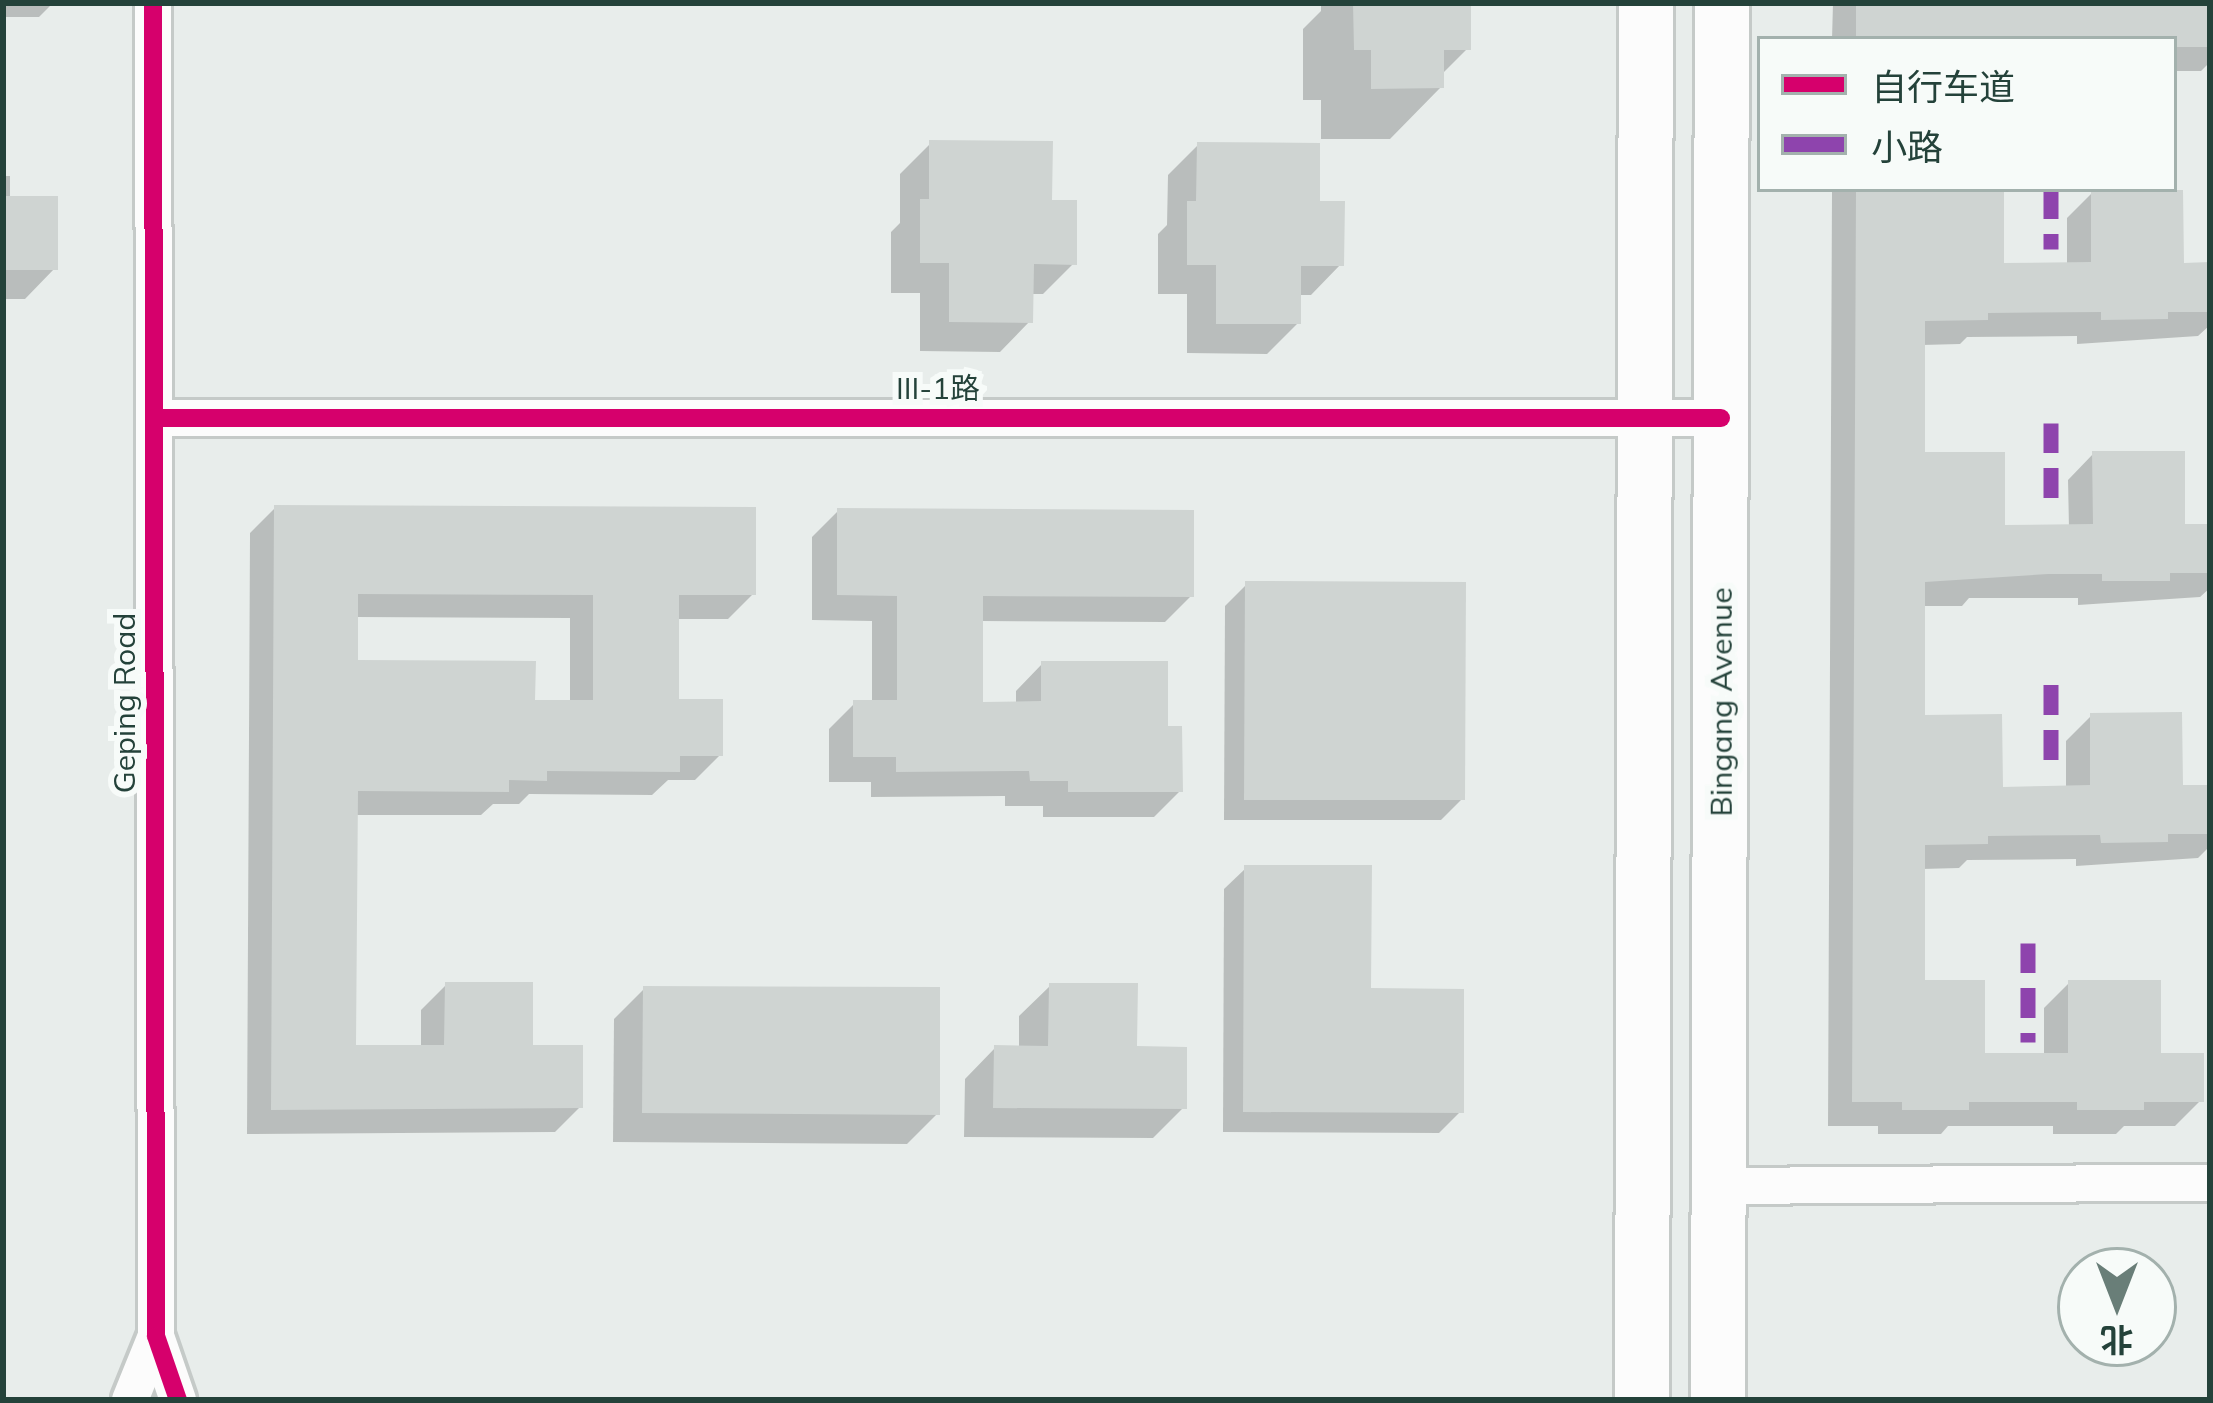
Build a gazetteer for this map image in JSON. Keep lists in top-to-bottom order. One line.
{"streets":{"main road":["Bingang Avenue"],"street":["III-1路","Geping Road"]},"crossings":[["III-1路","Bingang Avenue"],["III-1路","Geping Road"]],"legend":["自行车道","小路"],"north":"bottom"}
